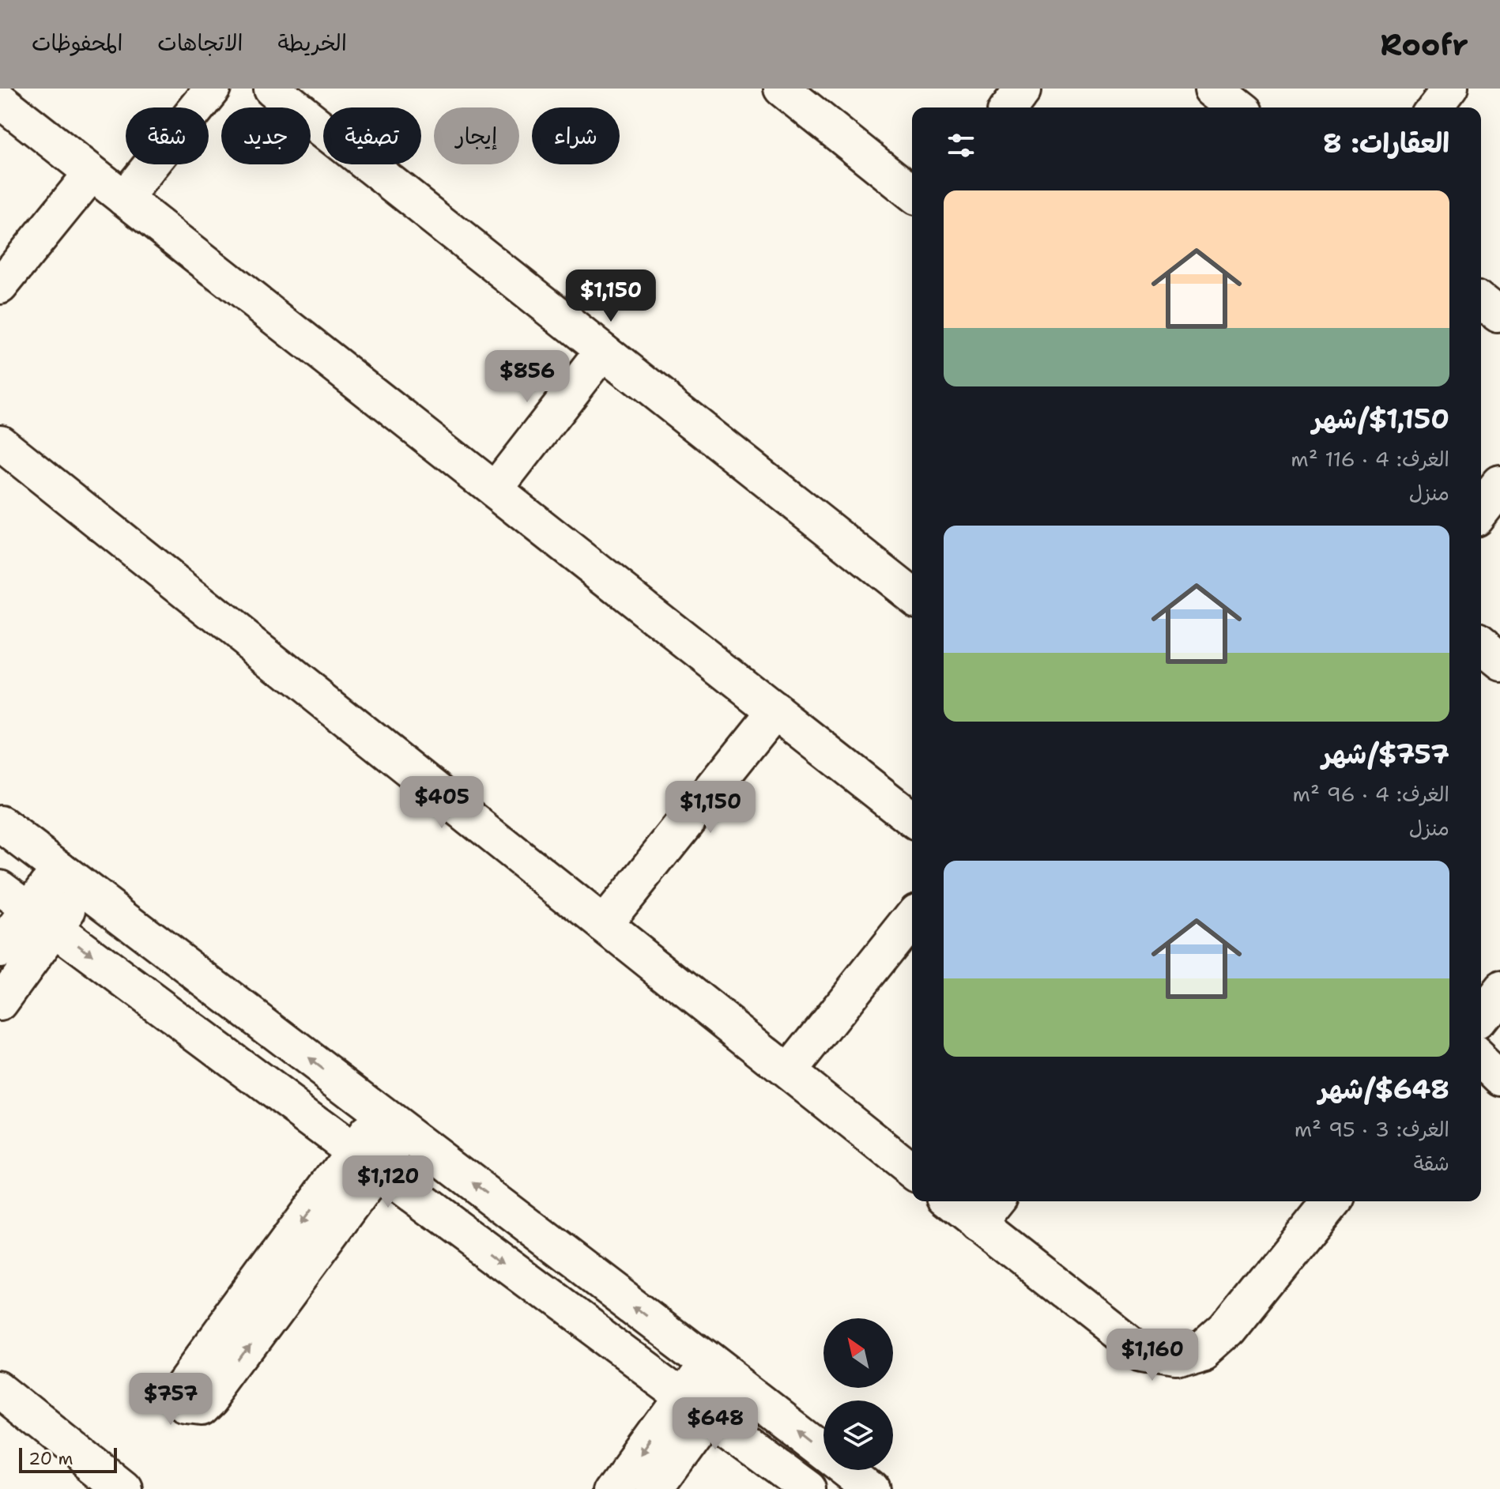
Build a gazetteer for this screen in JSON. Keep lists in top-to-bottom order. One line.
{"scale_bar":"20 m","north":"top left","page":{"header":"Roofr","nav":["الخريطة","الاتجاهات","المحفوظات"],"chip":["شراء","إيجار","تصفية","جديد","شقة"],"heading":"العقارات: 8","list":[{"name":"$1,150/شهر","note":"الغرف: 4 · 116 m² · منزل"},{"name":"$757/شهر","note":"الغرف: 4 · 96 m² · منزل"},{"name":"$648/شهر","note":"الغرف: 3 · 95 m² · شقة"}],"price":["$1,150","$856","$405","$1,150","$1,120","$1,160","$757","$648"],"scale":"20 m"}}
